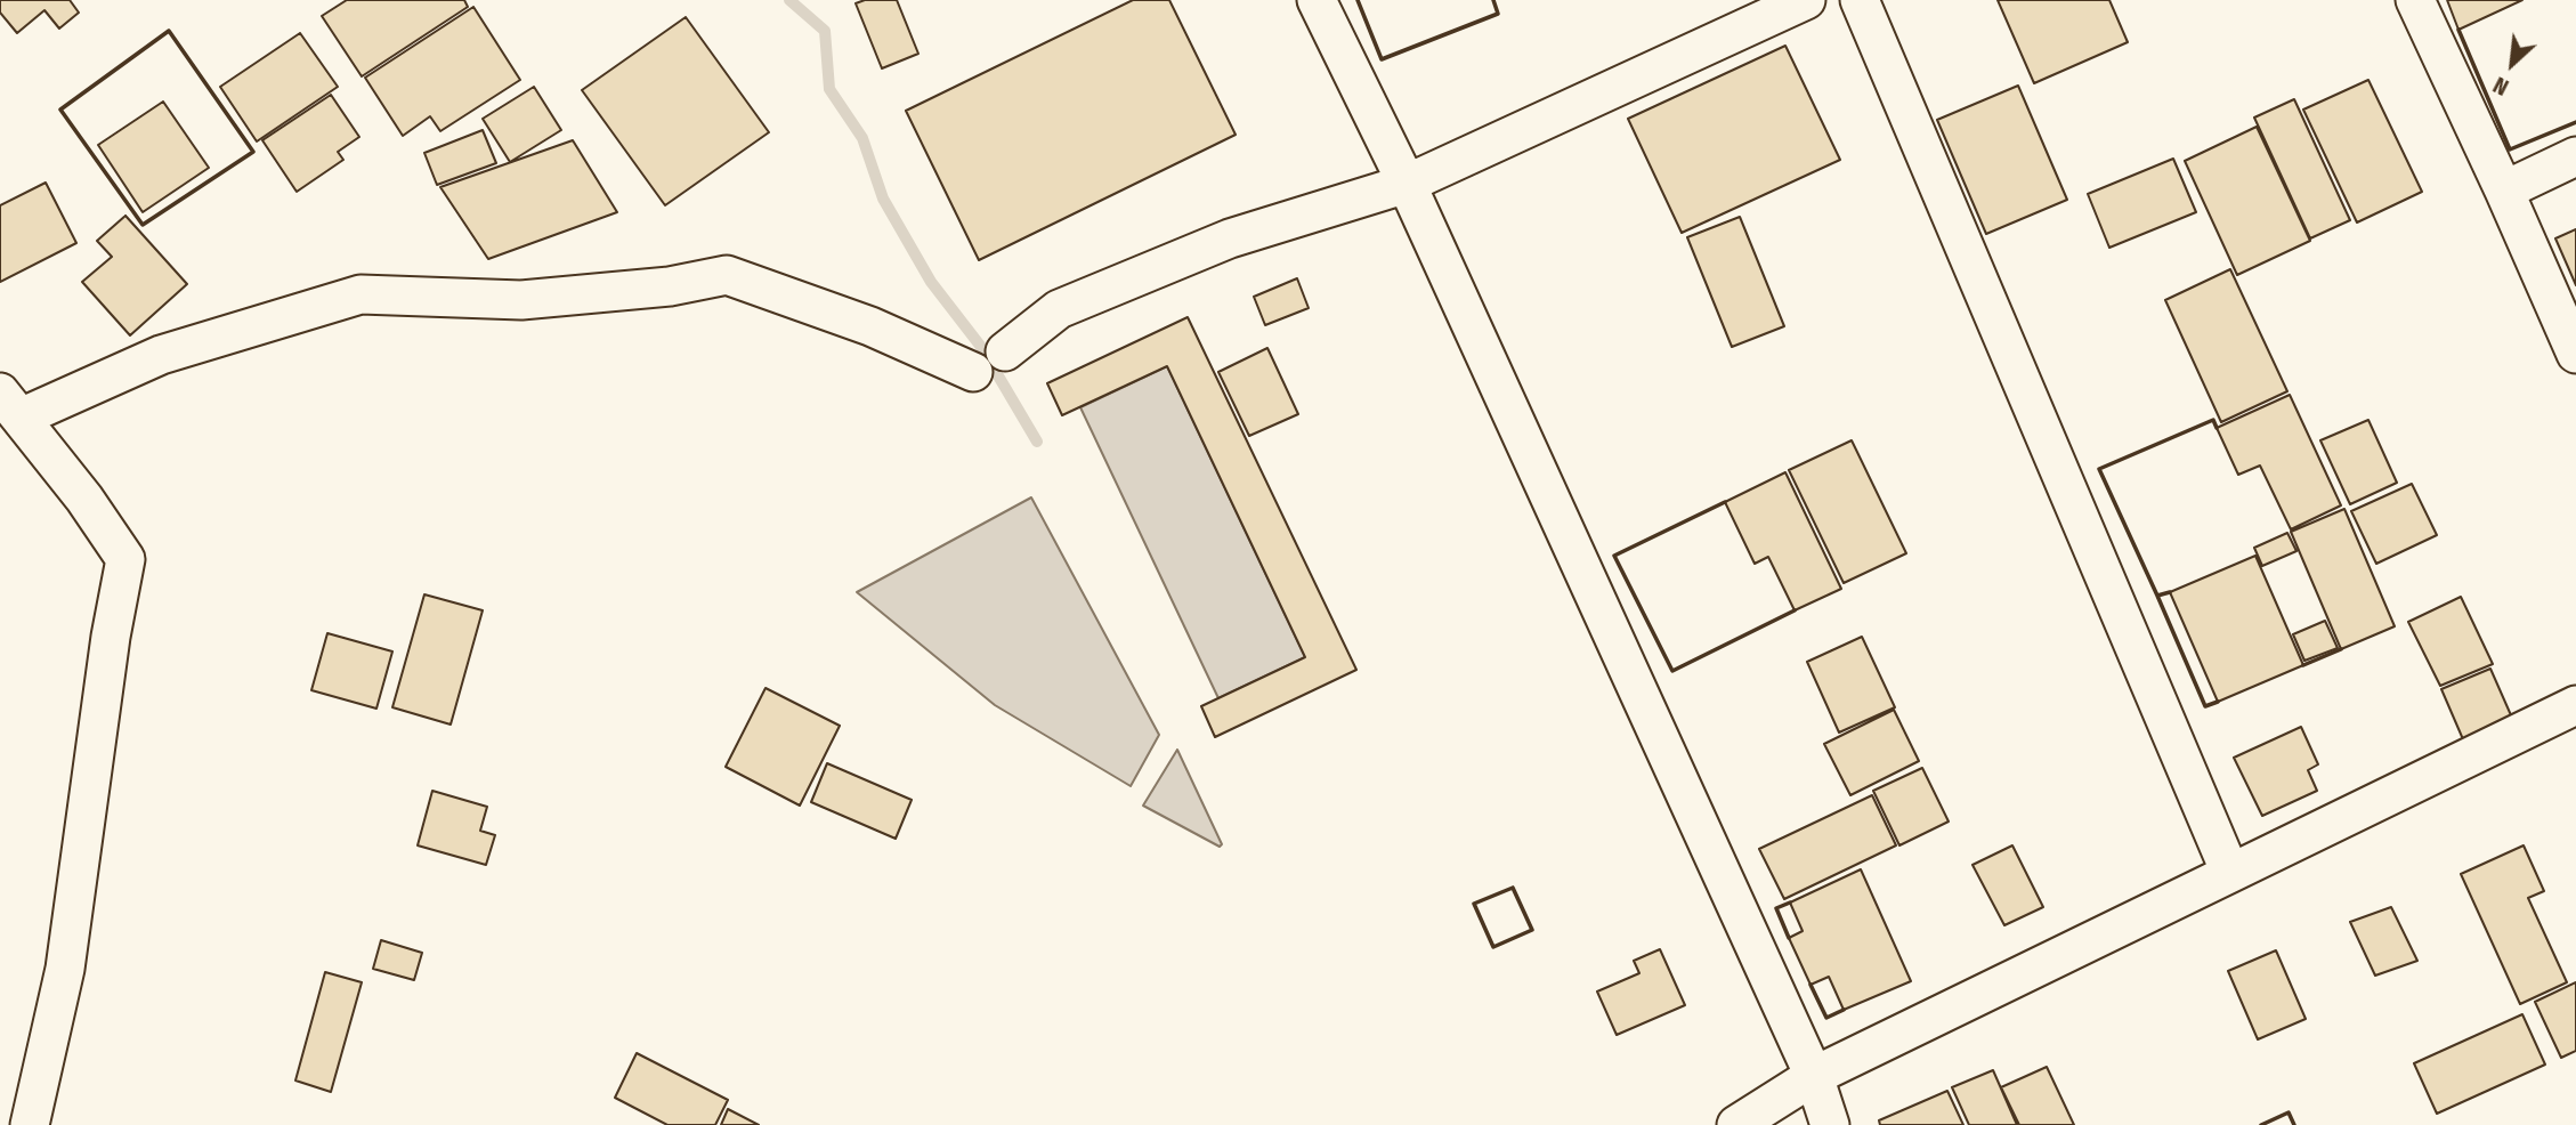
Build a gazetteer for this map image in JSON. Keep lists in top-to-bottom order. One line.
{"north":"bottom left"}
